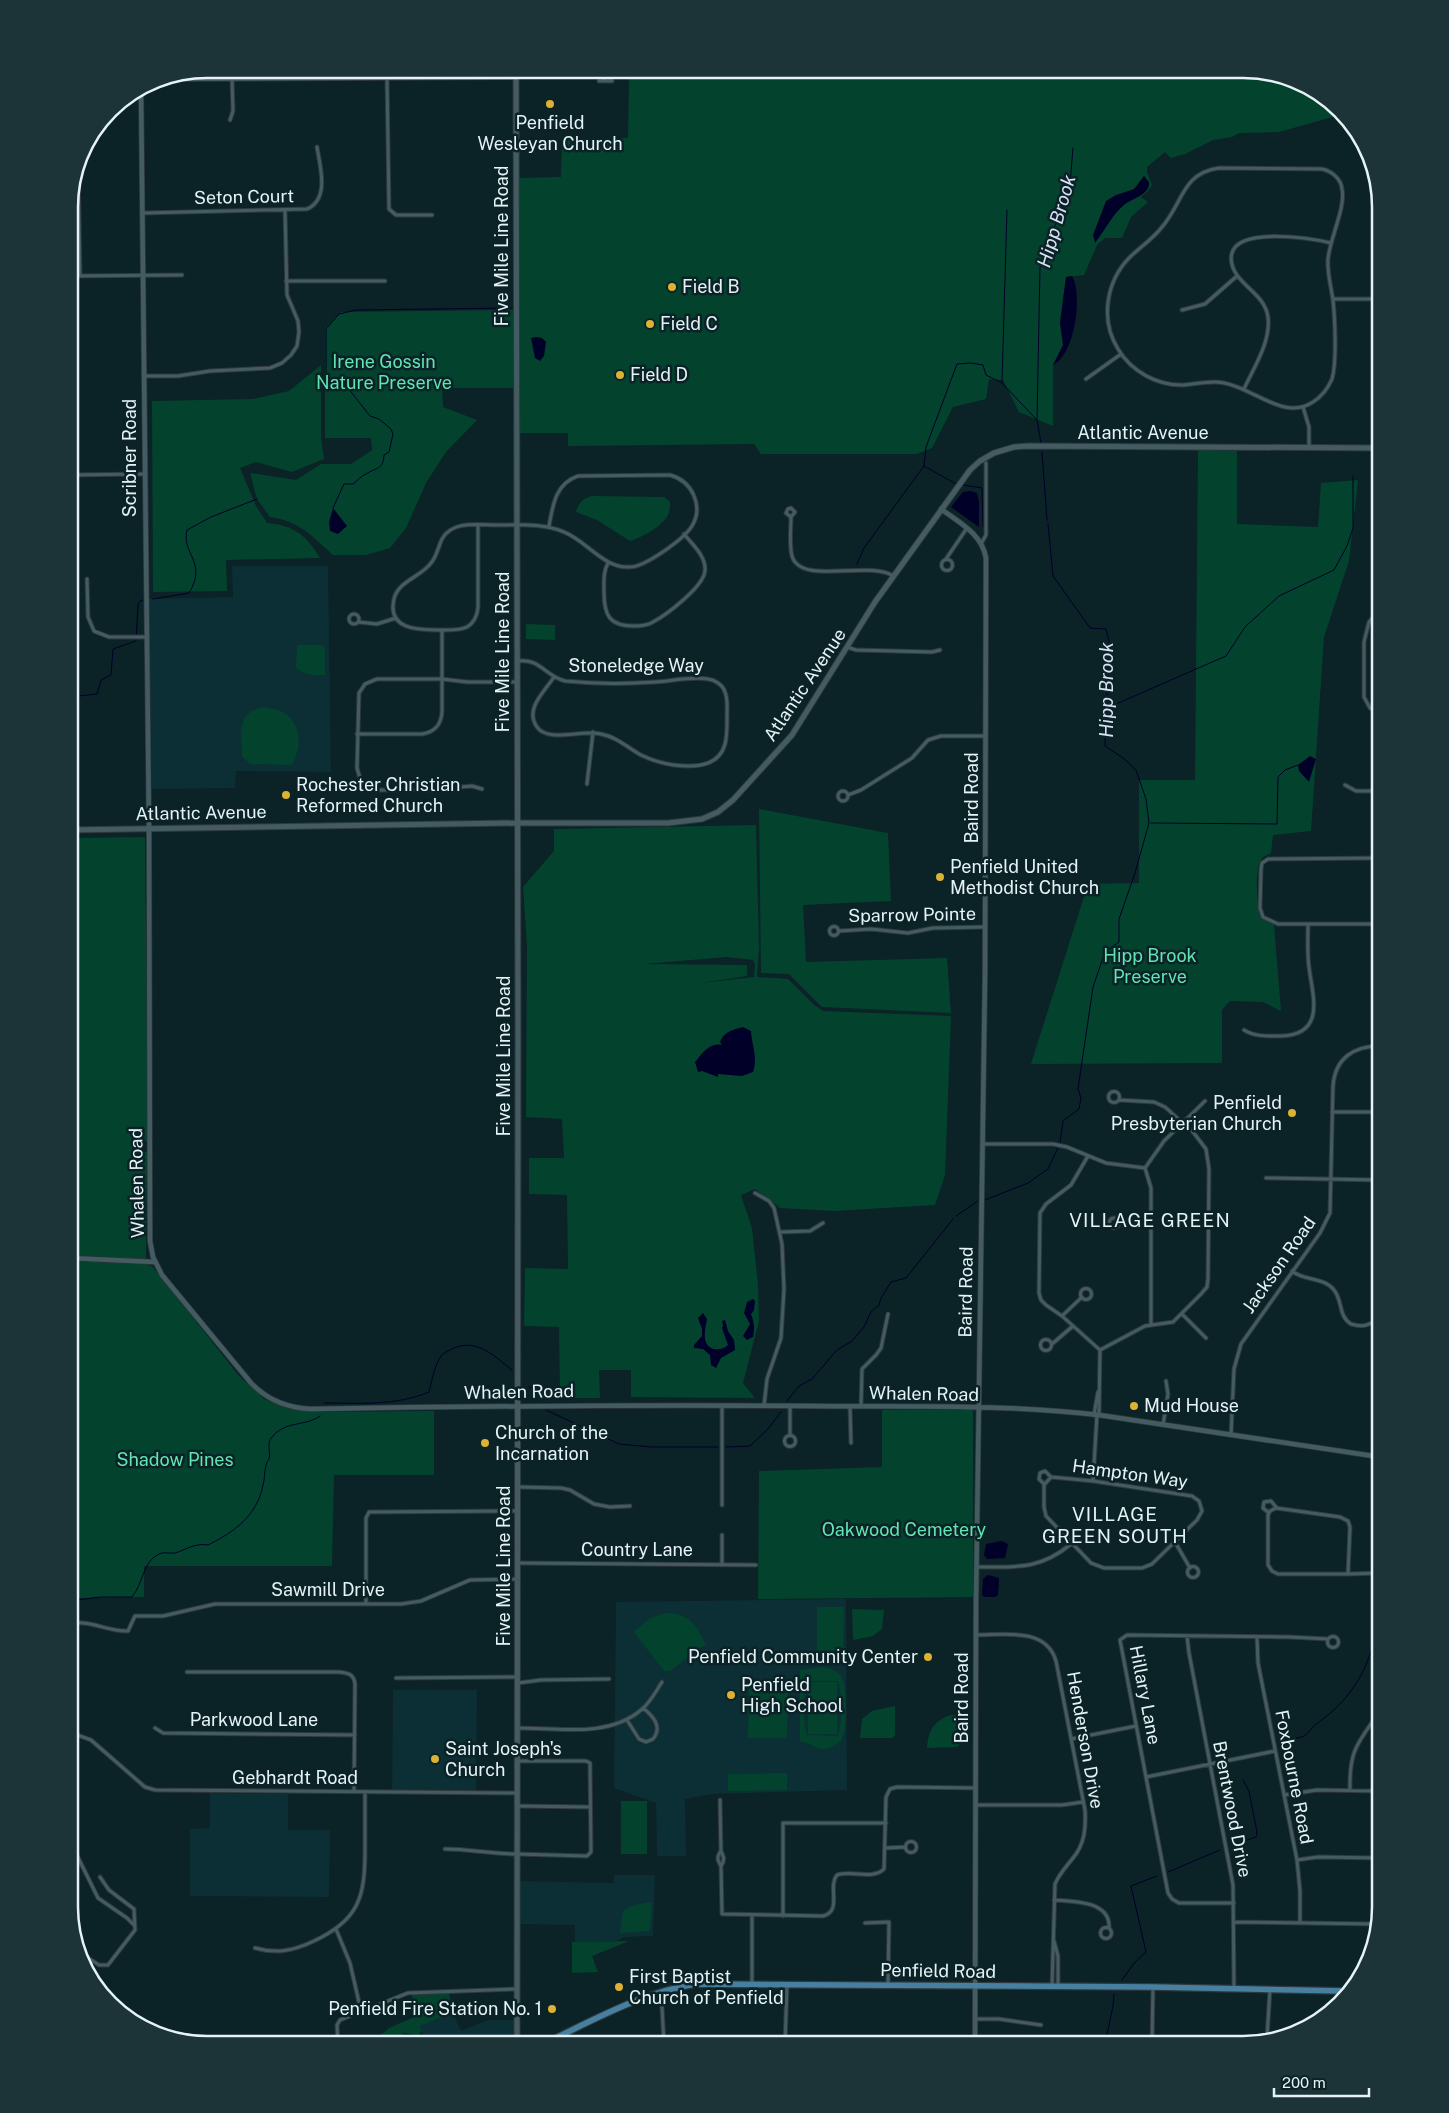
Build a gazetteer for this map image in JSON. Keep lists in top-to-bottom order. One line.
{"streets":{"main road":["Five Mile Line Road","Atlantic Avenue","Penfield Road"],"street":["Seton Court","Scribner Road","Stoneledge Way","Baird Road","Sparrow Pointe","Whalen Road","Jackson Road","Hampton Way","Country Lane","Sawmill Drive","Hillary Lane","Parkwood Lane","Henderson Drive","Foxbourne Road","Gebhardt Road","Brentwood Drive"]},"crossings":[["Seton Court","Scribner Road"],["Five Mile Line Road","Atlantic Avenue"],["Five Mile Line Road","Stoneledge Way"],["Five Mile Line Road","Whalen Road"],["Five Mile Line Road","Country Lane"],["Five Mile Line Road","Sawmill Drive"],["Five Mile Line Road","Gebhardt Road"],["Atlantic Avenue","Scribner Road"],["Atlantic Avenue","Whalen Road"],["Scribner Road","Whalen Road"],["Baird Road","Sparrow Pointe"],["Baird Road","Whalen Road"],["Baird Road","Henderson Drive"],["Baird Road","Penfield Road"],["Whalen Road","Jackson Road"],["Hillary Lane","Foxbourne Road"],["Hillary Lane","Brentwood Drive"],["Henderson Drive","Penfield Road"],["Brentwood Drive","Penfield Road"]],"districts":["VILLAGE GREEN","VILLAGE GREEN SOUTH"],"water":["Hipp Brook"],"parks":["Irene Gossin Nature Preserve","Hipp Brook Preserve","Shadow Pines","Oakwood Cemetery"],"places":["Penfield Wesleyan Church","Field B","Field C","Field D","Rochester Christian Reformed Church","Penfield United Methodist Church","Penfield Presbyterian Church","Mud House","Church of the Incarnation","Penfield Community Center","Penfield High School","Saint Joseph's Church","First Baptist Church of Penfield","Penfield Fire Station No. 1"],"scale_bar":"200 m"}
